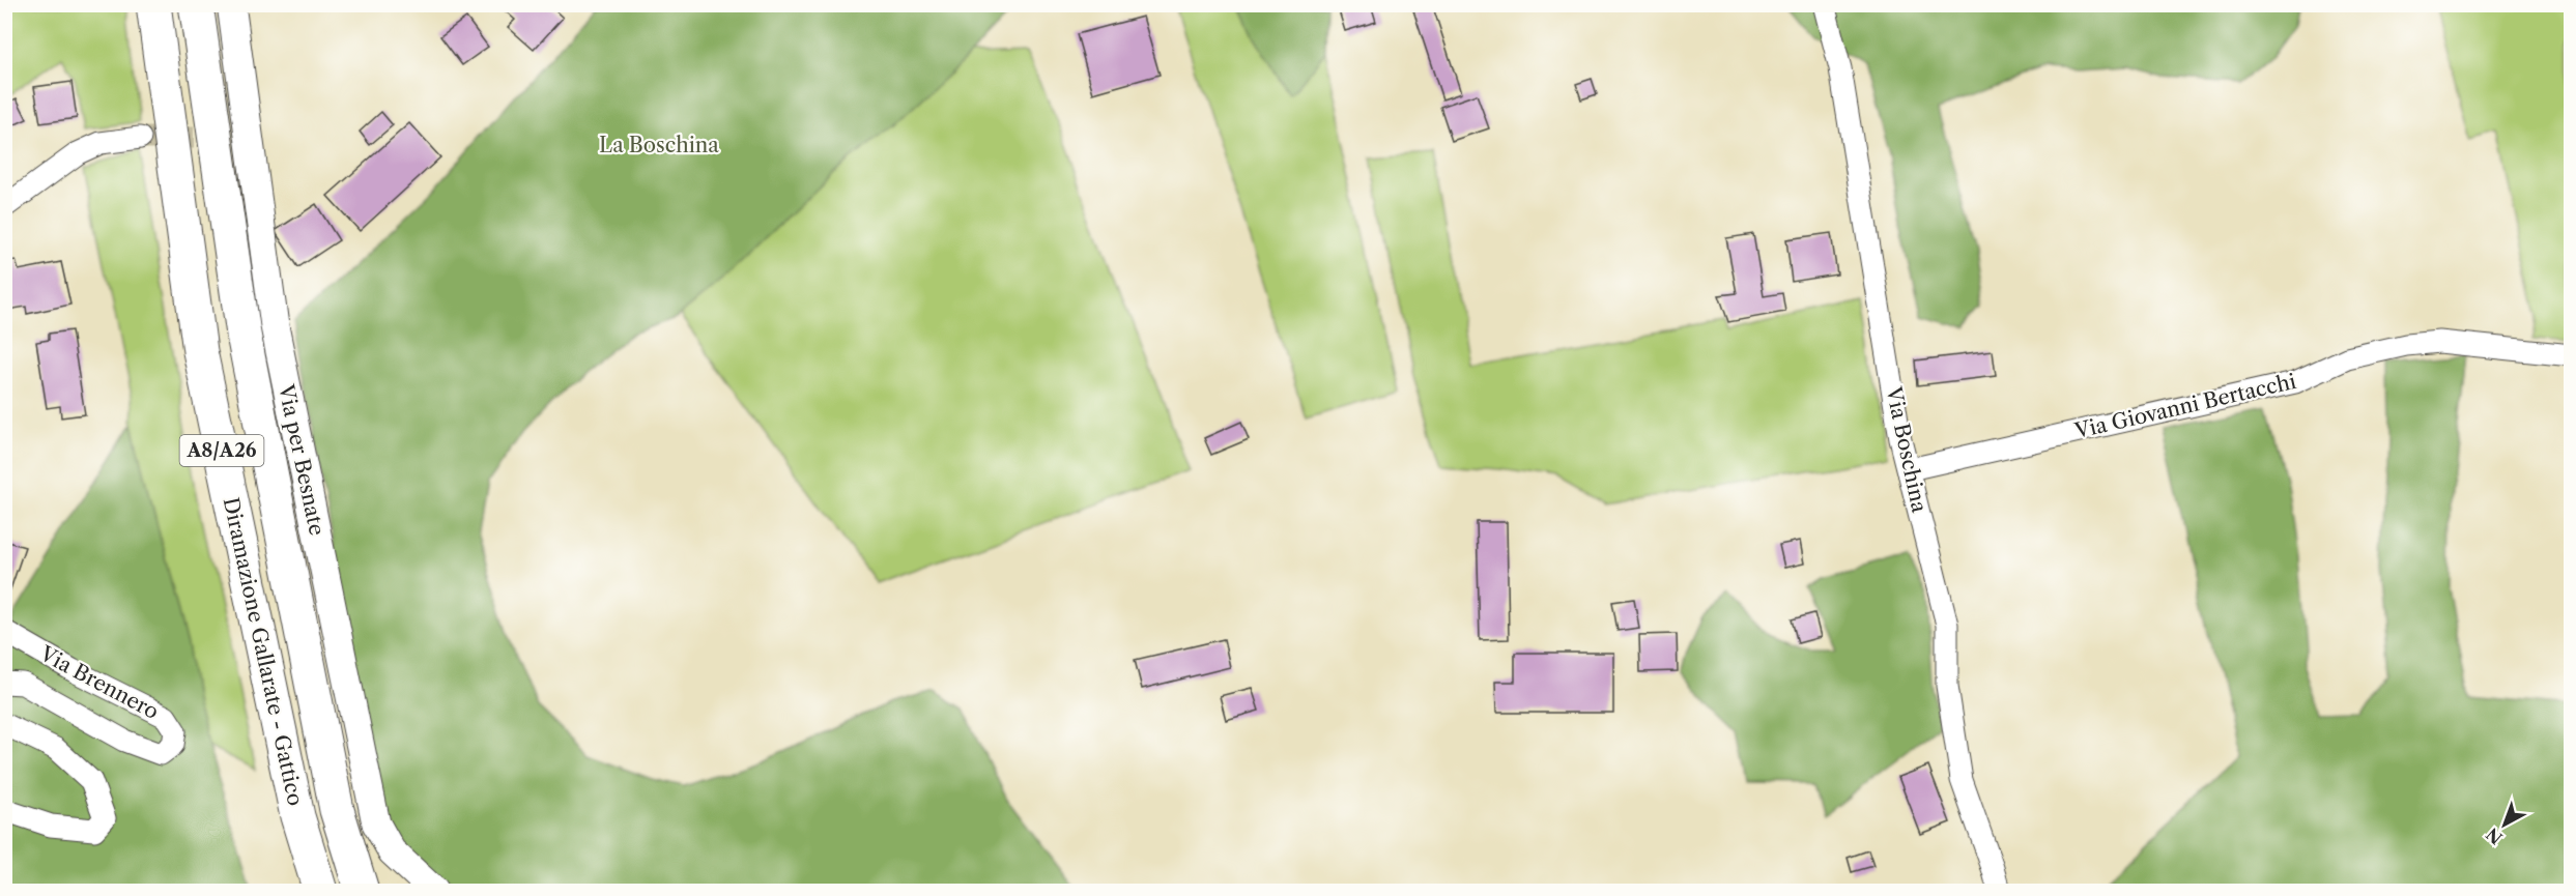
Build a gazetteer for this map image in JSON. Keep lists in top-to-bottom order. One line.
{"streets":{"highway":["A8/A26","Diramazione Gallarate - Gattico"],"street":["Via Giovanni Bertacchi","Via Boschina","Via per Besnate","Via Brennero"]},"crossings":[["Via Giovanni Bertacchi","Via Boschina"]],"parks":["La Boschina"],"north":"bottom left"}
